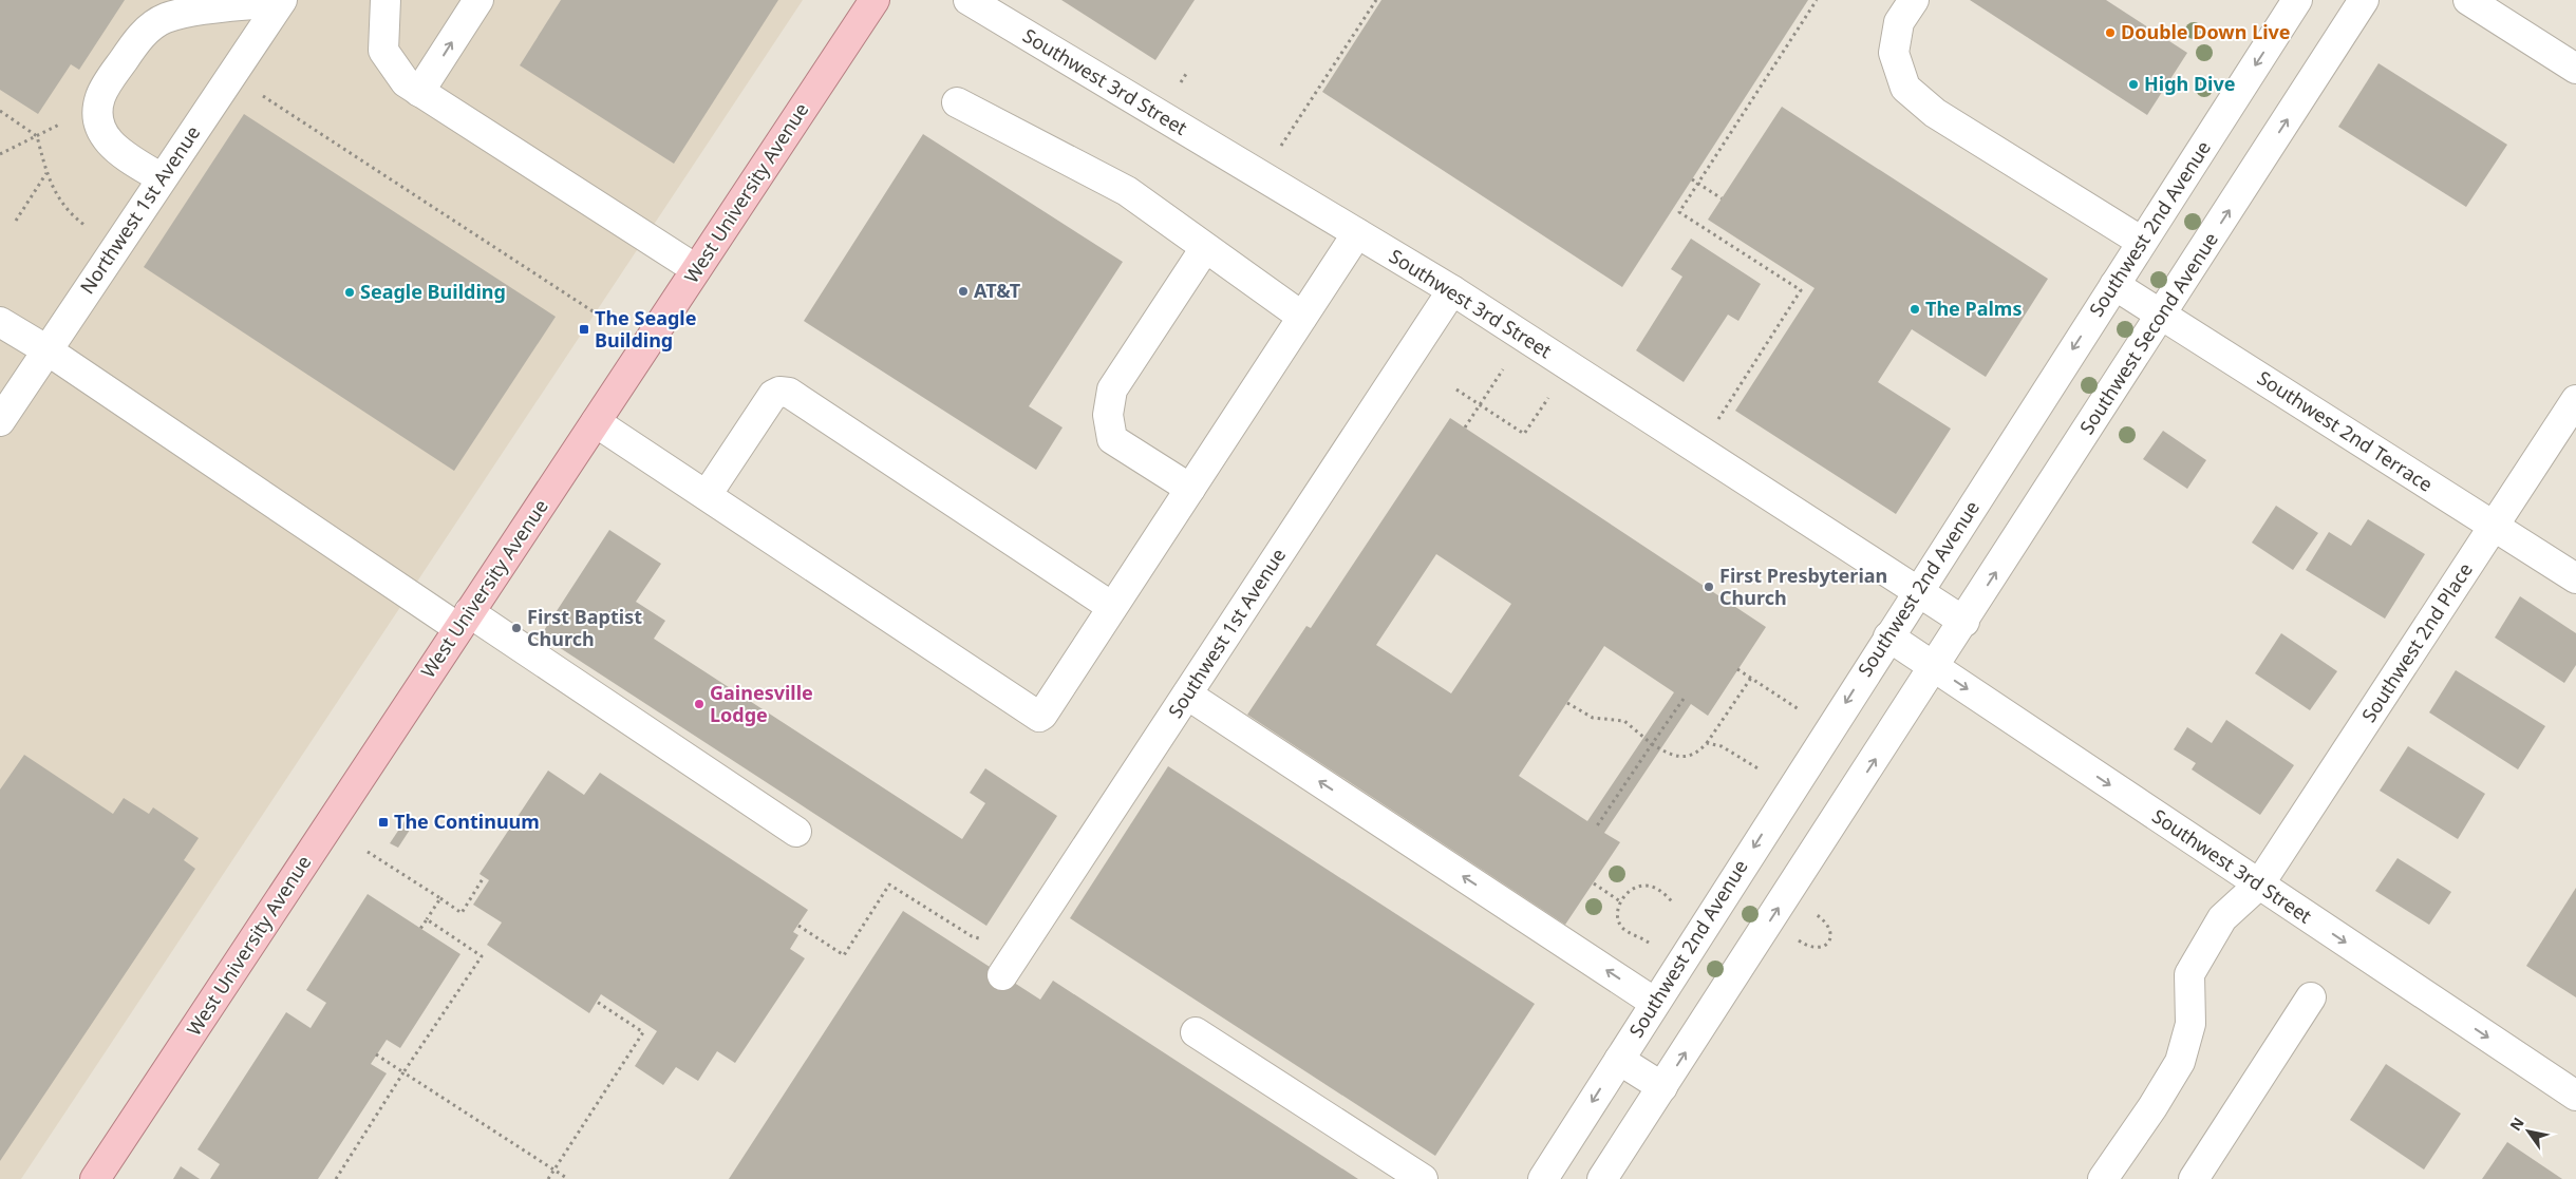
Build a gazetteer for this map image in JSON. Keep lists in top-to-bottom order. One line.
{"streets":{"main road":["West University Avenue"],"street":["Southwest 3rd Street","Northwest 1st Avenue","Southwest 2nd Avenue","Southwest Second Avenue","Southwest 2nd Terrace","Southwest 1st Avenue","Southwest 2nd Place"]},"crossings":[["Southwest 3rd Street","Southwest 2nd Avenue"],["Southwest 3rd Street","Southwest Second Avenue"],["Southwest 3rd Street","Southwest 1st Avenue"],["Southwest 3rd Street","Southwest 2nd Place"],["Southwest 2nd Avenue","Southwest 2nd Terrace"],["Southwest Second Avenue","Southwest 2nd Terrace"],["Southwest 2nd Terrace","Southwest 2nd Place"]],"one_way":["Southwest 3rd Street","Southwest Second Avenue"],"places":{"other":["Double Down Live","High Dive","AT&T","Seagle Building","The Palms","First Presbyterian Church","First Baptist Church","Gainesville Lodge"],"transit":["The Seagle Building","The Continuum"]},"north":"top left"}
